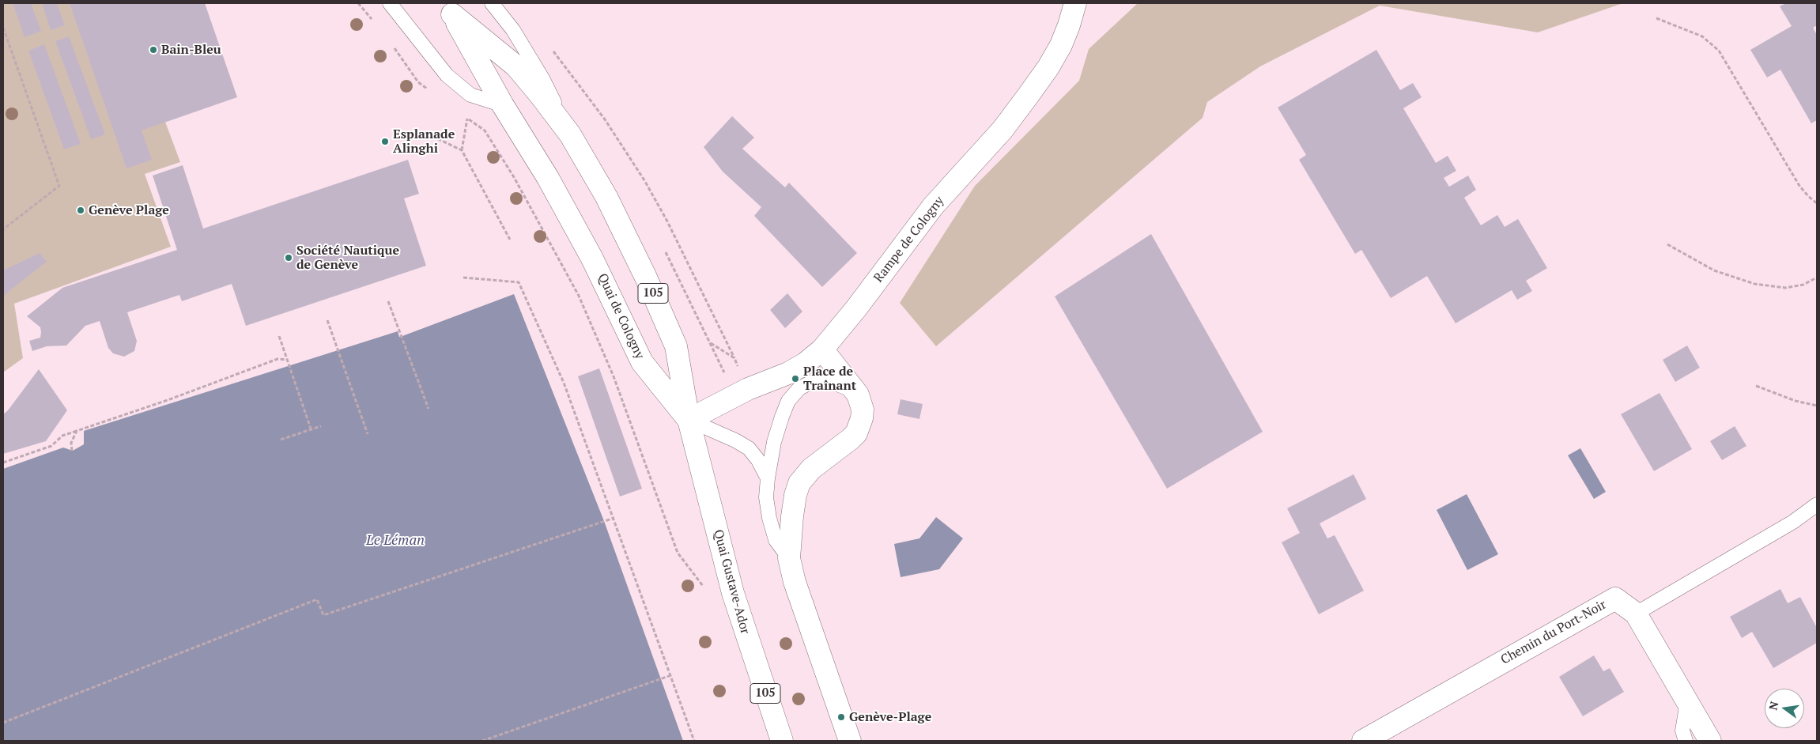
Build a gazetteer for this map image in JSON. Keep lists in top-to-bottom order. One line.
{"streets":{"street":["Rampe de Cologny","105","Quai de Cologny","Quai Gustave-Ador","Chemin du Port-Noir"]},"crossings":[["Rampe de Cologny","Quai de Cologny"],["Rampe de Cologny","Quai Gustave-Ador"],["Quai de Cologny","Quai Gustave-Ador"]],"water":["Le Léman"],"places":["Bain-Bleu","Esplanade Alinghi","Genève Plage","Société Nautique de Genève","Place de Traînant","Genève-Plage"],"north":"left"}
